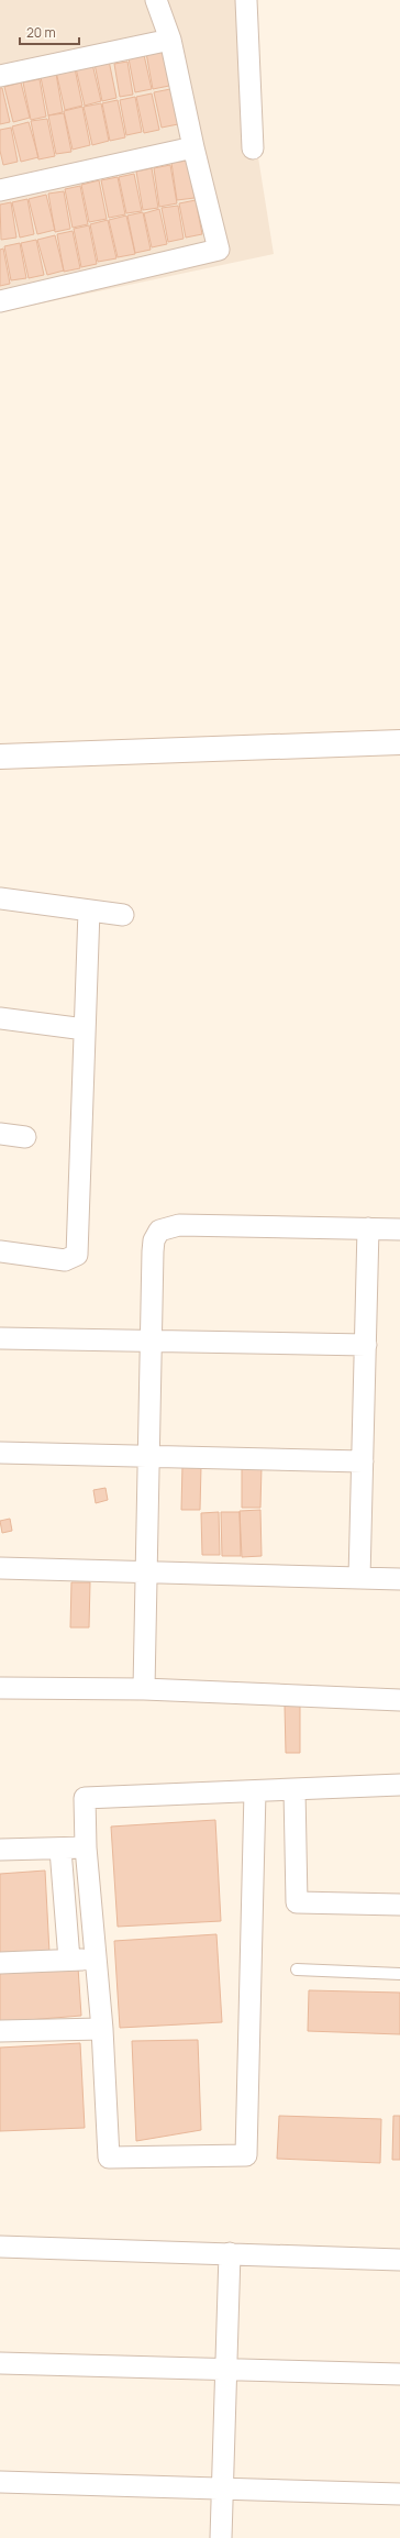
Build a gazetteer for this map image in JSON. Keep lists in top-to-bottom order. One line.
{"scale_bar":"20 m"}
